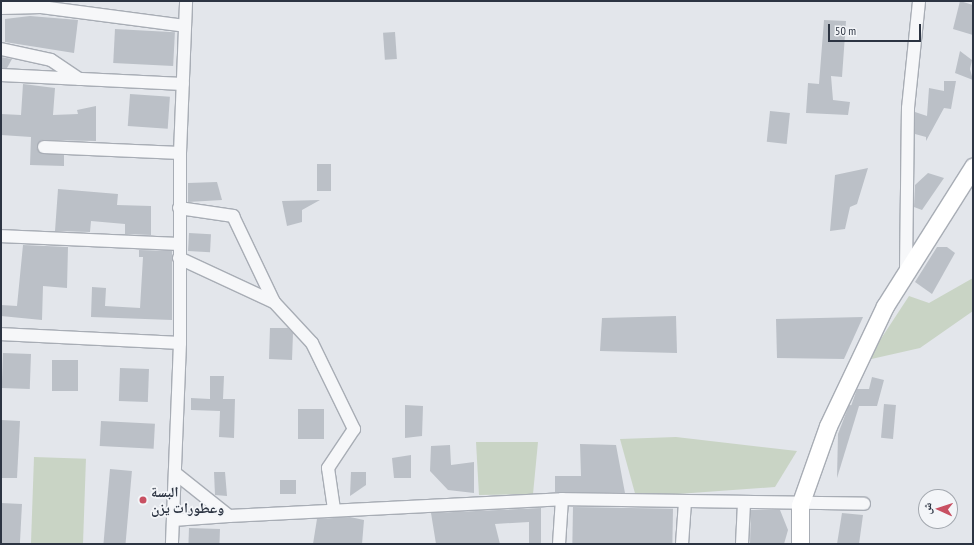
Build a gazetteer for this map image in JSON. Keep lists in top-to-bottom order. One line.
{"places":["البسة وعطورات يزن"],"scale_bar":"50 m","north":"left"}
